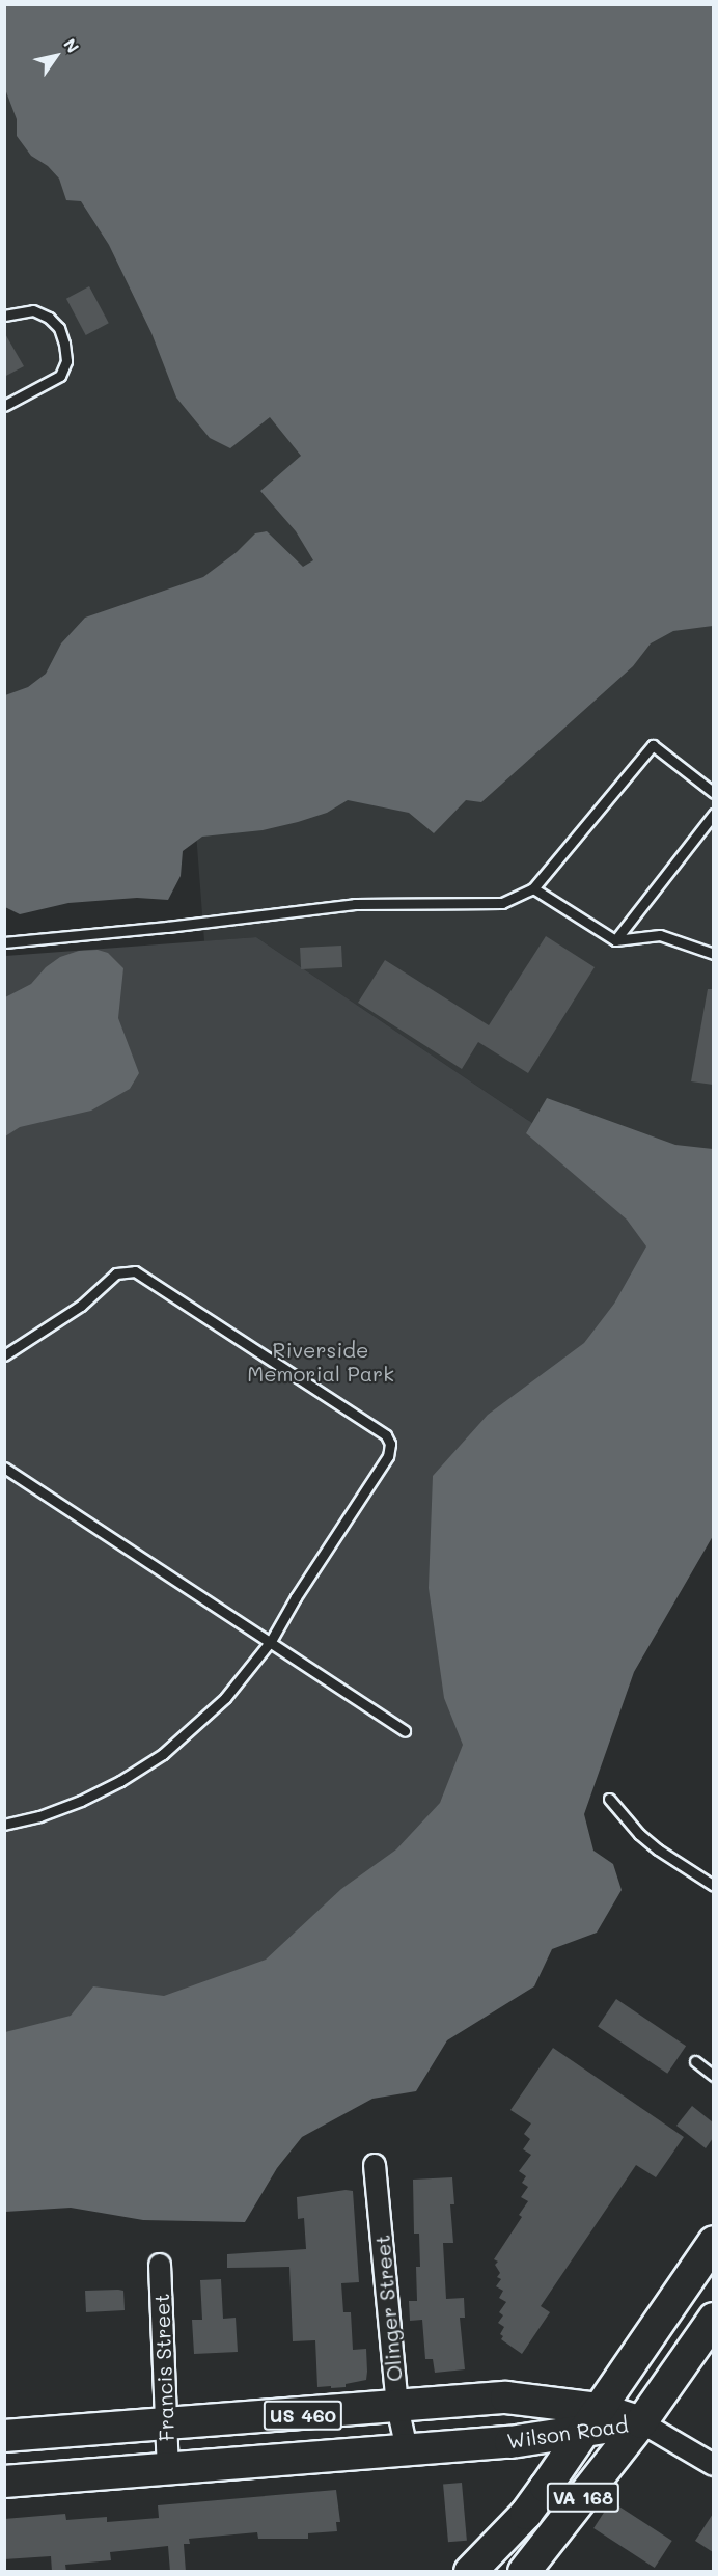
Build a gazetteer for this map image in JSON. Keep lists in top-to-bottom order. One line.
{"streets":{"main road":["US 460","Wilson Road","VA 168"],"street":["Olinger Street","Francis Street"]},"crossings":[["Olinger Street","Wilson Road"],["Francis Street","Wilson Road"],["Wilson Road","VA 168"]],"parks":["Riverside Memorial Park"],"north":"top right"}
